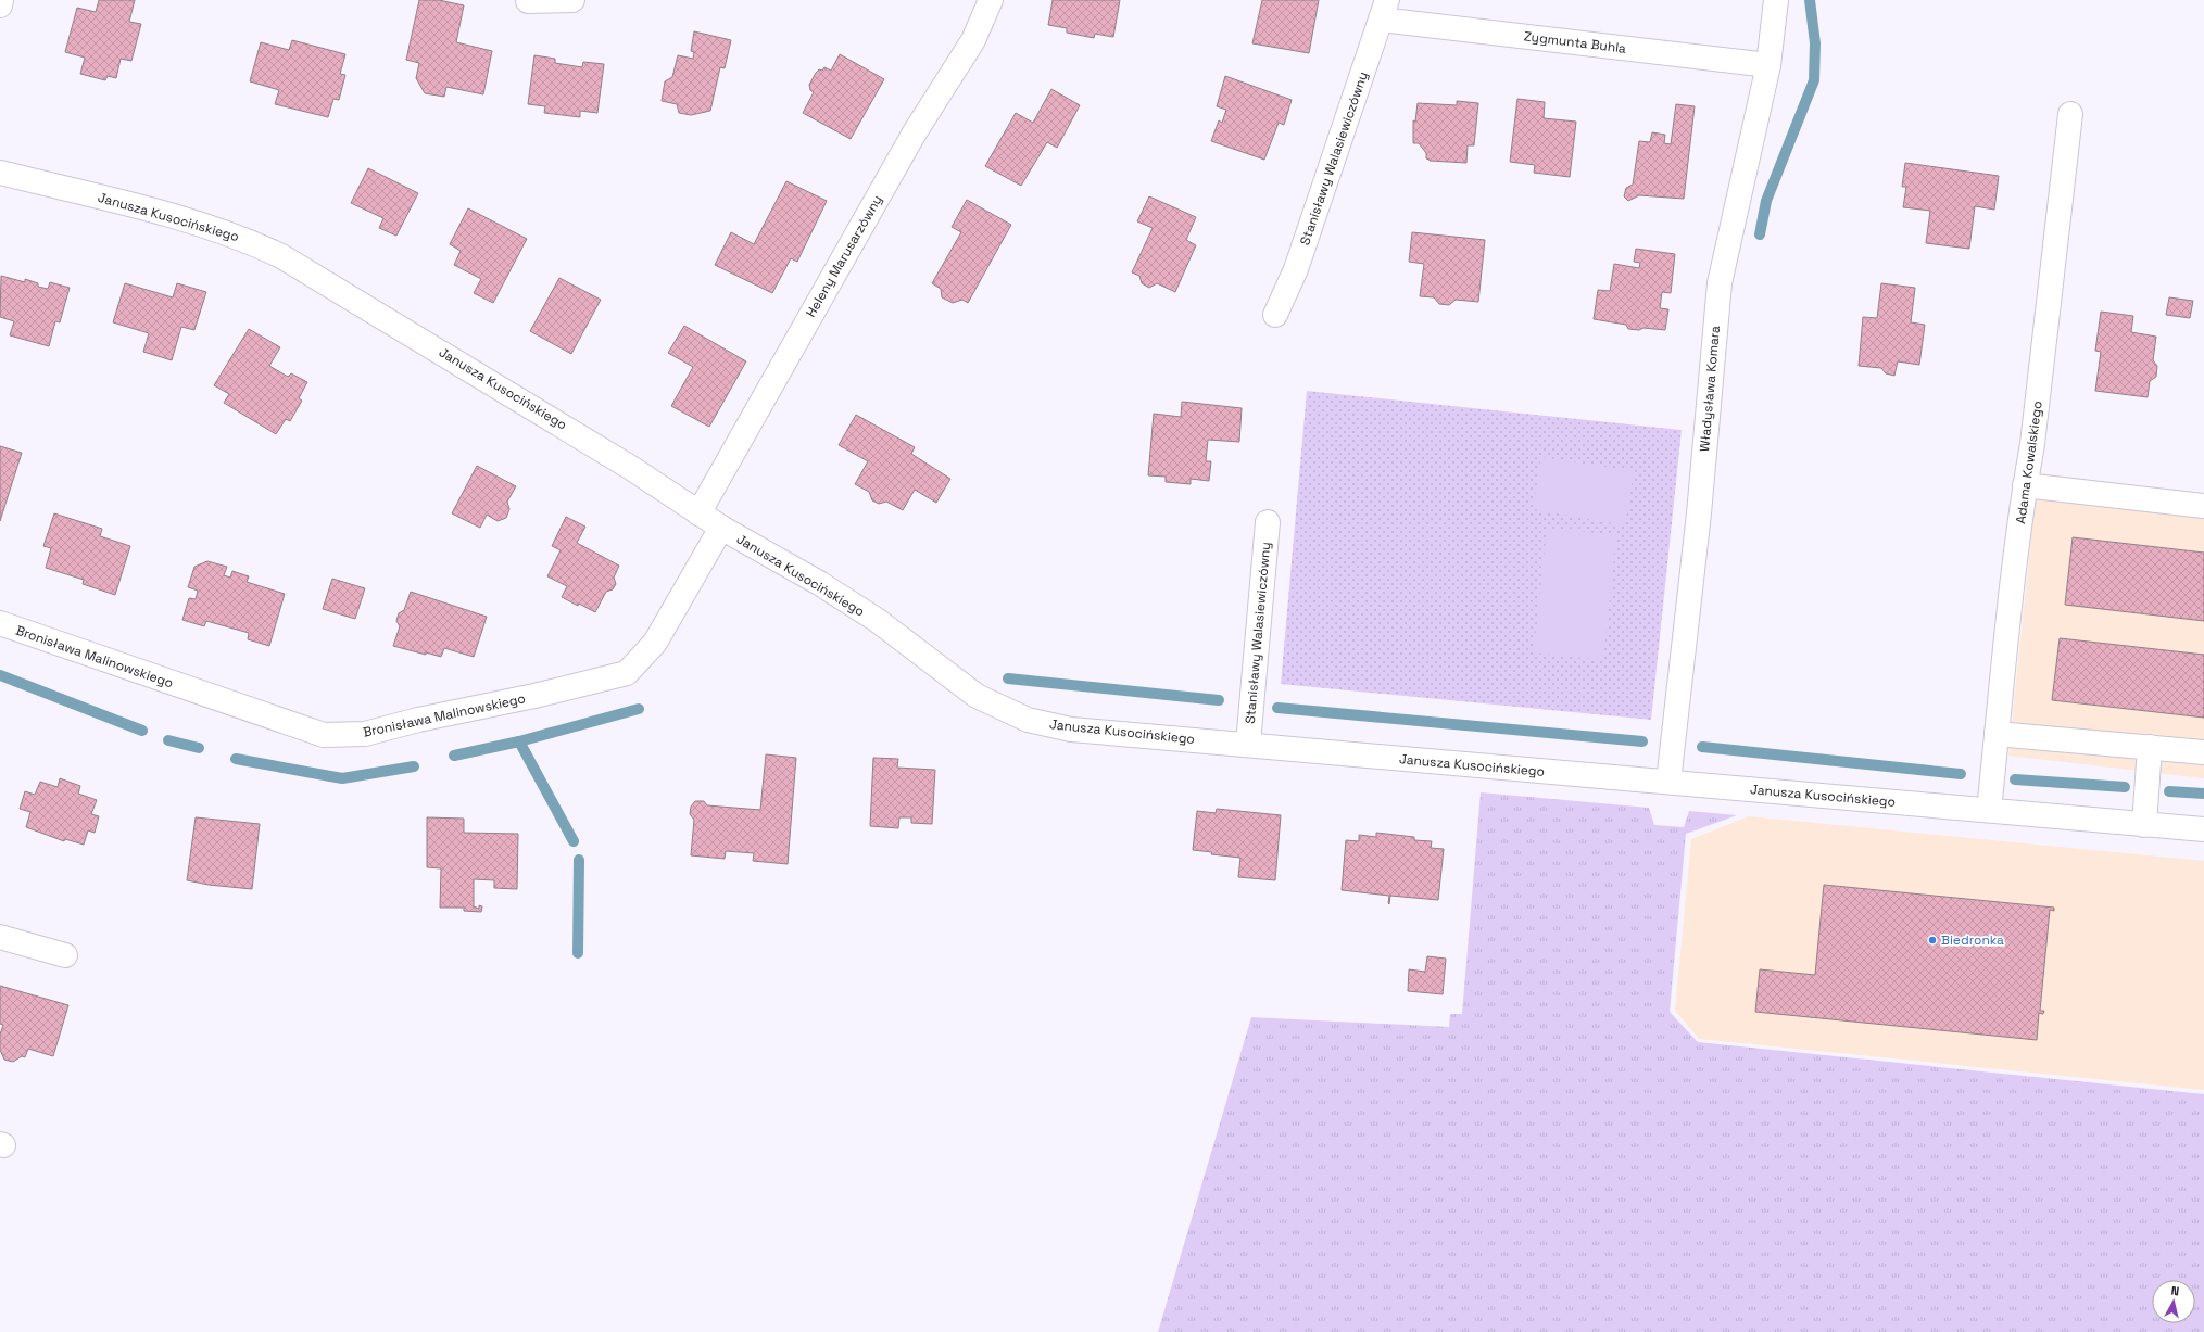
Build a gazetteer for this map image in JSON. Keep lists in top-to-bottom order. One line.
{"streets":{"street":["Zygmunta Buhla","Stanisławy Walasiewiczówny","Janusza Kusocińskiego","Heleny Marusarzówny","Władysława Komara","Adama Kowalskiego","Bronisława Malinowskiego"]},"crossings":[["Zygmunta Buhla","Stanisławy Walasiewiczówny"],["Zygmunta Buhla","Władysława Komara"],["Stanisławy Walasiewiczówny","Janusza Kusocińskiego"],["Janusza Kusocińskiego","Heleny Marusarzówny"],["Janusza Kusocińskiego","Władysława Komara"],["Janusza Kusocińskiego","Adama Kowalskiego"],["Janusza Kusocińskiego","Bronisława Malinowskiego"]],"places":["Biedronka"],"north":"top"}
